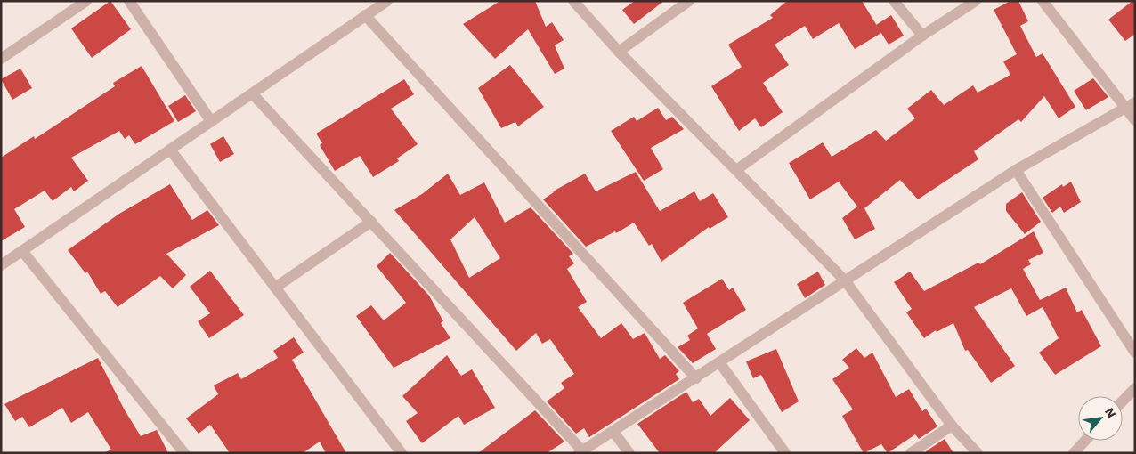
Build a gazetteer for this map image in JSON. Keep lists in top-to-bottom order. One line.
{"north":"top right"}
